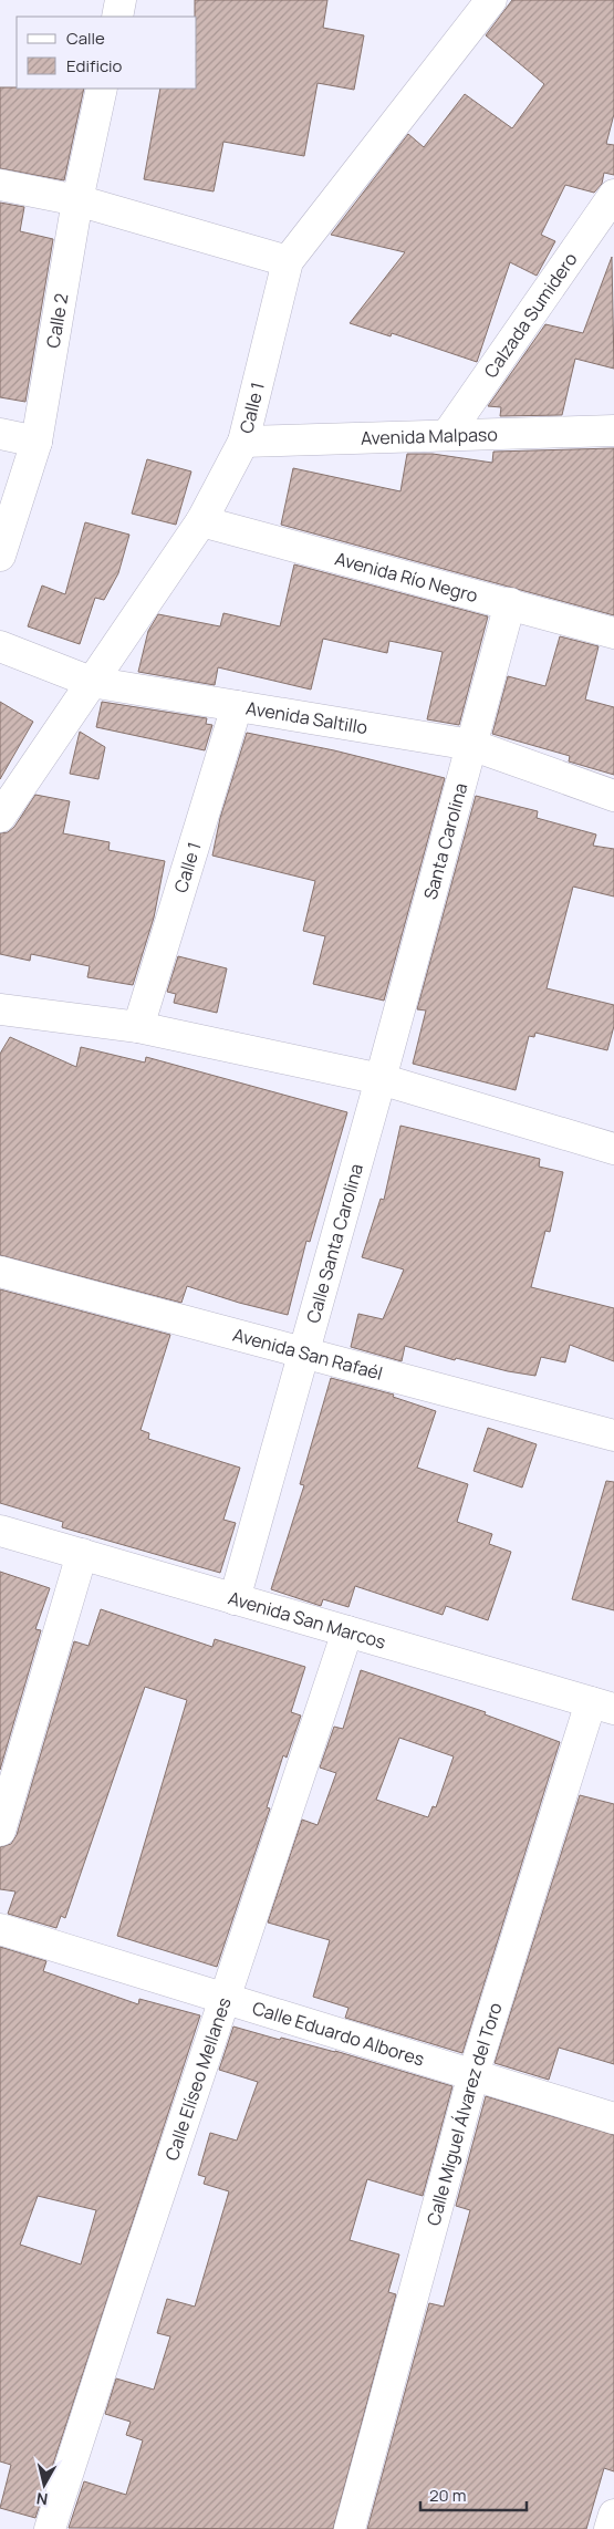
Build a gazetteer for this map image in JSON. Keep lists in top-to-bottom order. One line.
{"streets":{"street":["Calzada Sumidero","Calle 2","Calle 1","Avenida Malpaso","Avenida Río Negro","Avenida Saltillo","Santa Carolina","Calle Santa Carolina","Avenida San Rafaél","Avenida San Marcos","Calle Eduardo Albores","Calle Elíseo Mellanes","Calle Miguel Álvarez del Toro"]},"crossings":[["Calzada Sumidero","Avenida Malpaso"],["Calle 1","Avenida Malpaso"],["Calle 1","Avenida Río Negro"],["Calle 1","Avenida Saltillo"],["Avenida Río Negro","Santa Carolina"],["Avenida Saltillo","Santa Carolina"],["Santa Carolina","Calle Santa Carolina"],["Calle Santa Carolina","Avenida San Rafaél"],["Calle Santa Carolina","Avenida San Marcos"],["Avenida San Marcos","Calle Elíseo Mellanes"],["Avenida San Marcos","Calle Miguel Álvarez del Toro"],["Calle Eduardo Albores","Calle Elíseo Mellanes"],["Calle Eduardo Albores","Calle Miguel Álvarez del Toro"]],"legend":["Calle","Edificio"],"scale_bar":"20 m","north":"bottom"}
